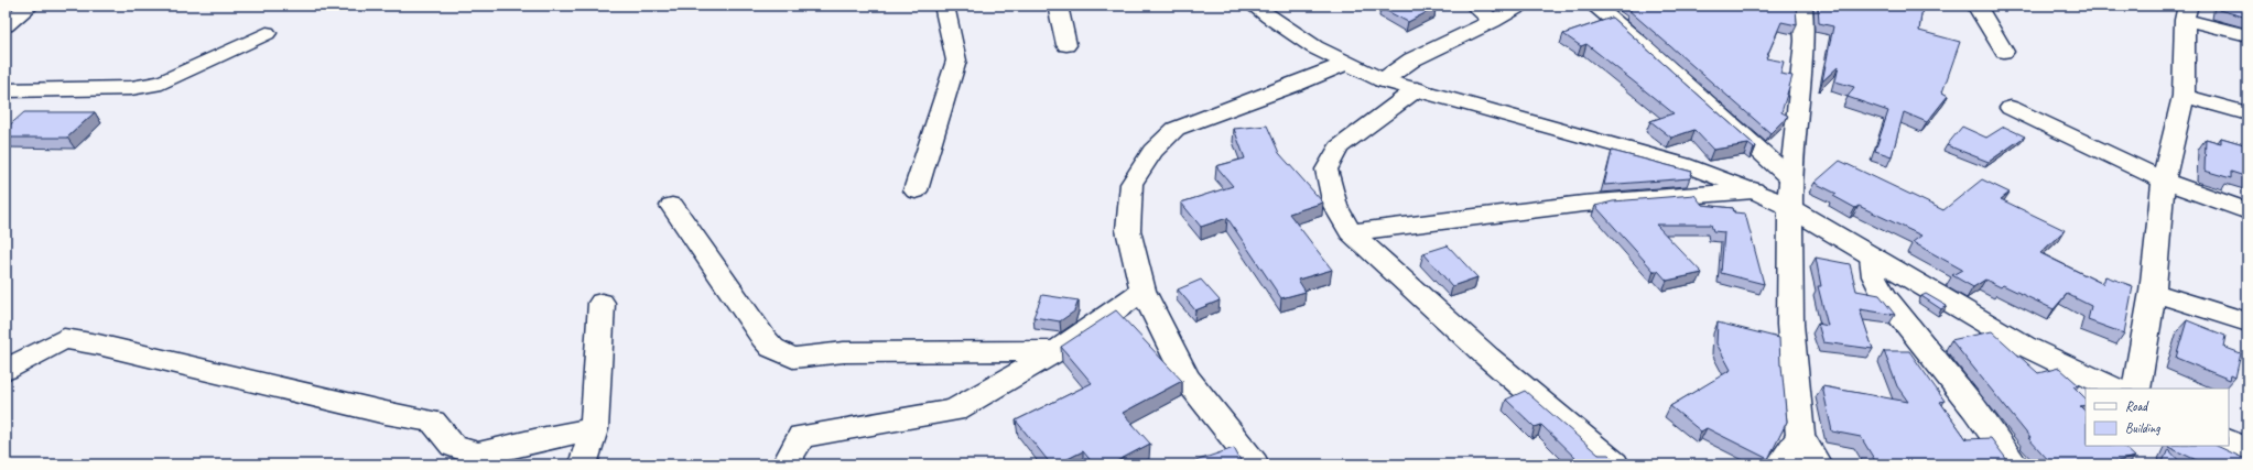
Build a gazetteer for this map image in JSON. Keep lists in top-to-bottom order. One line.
{"legend":["Road","Building"]}
